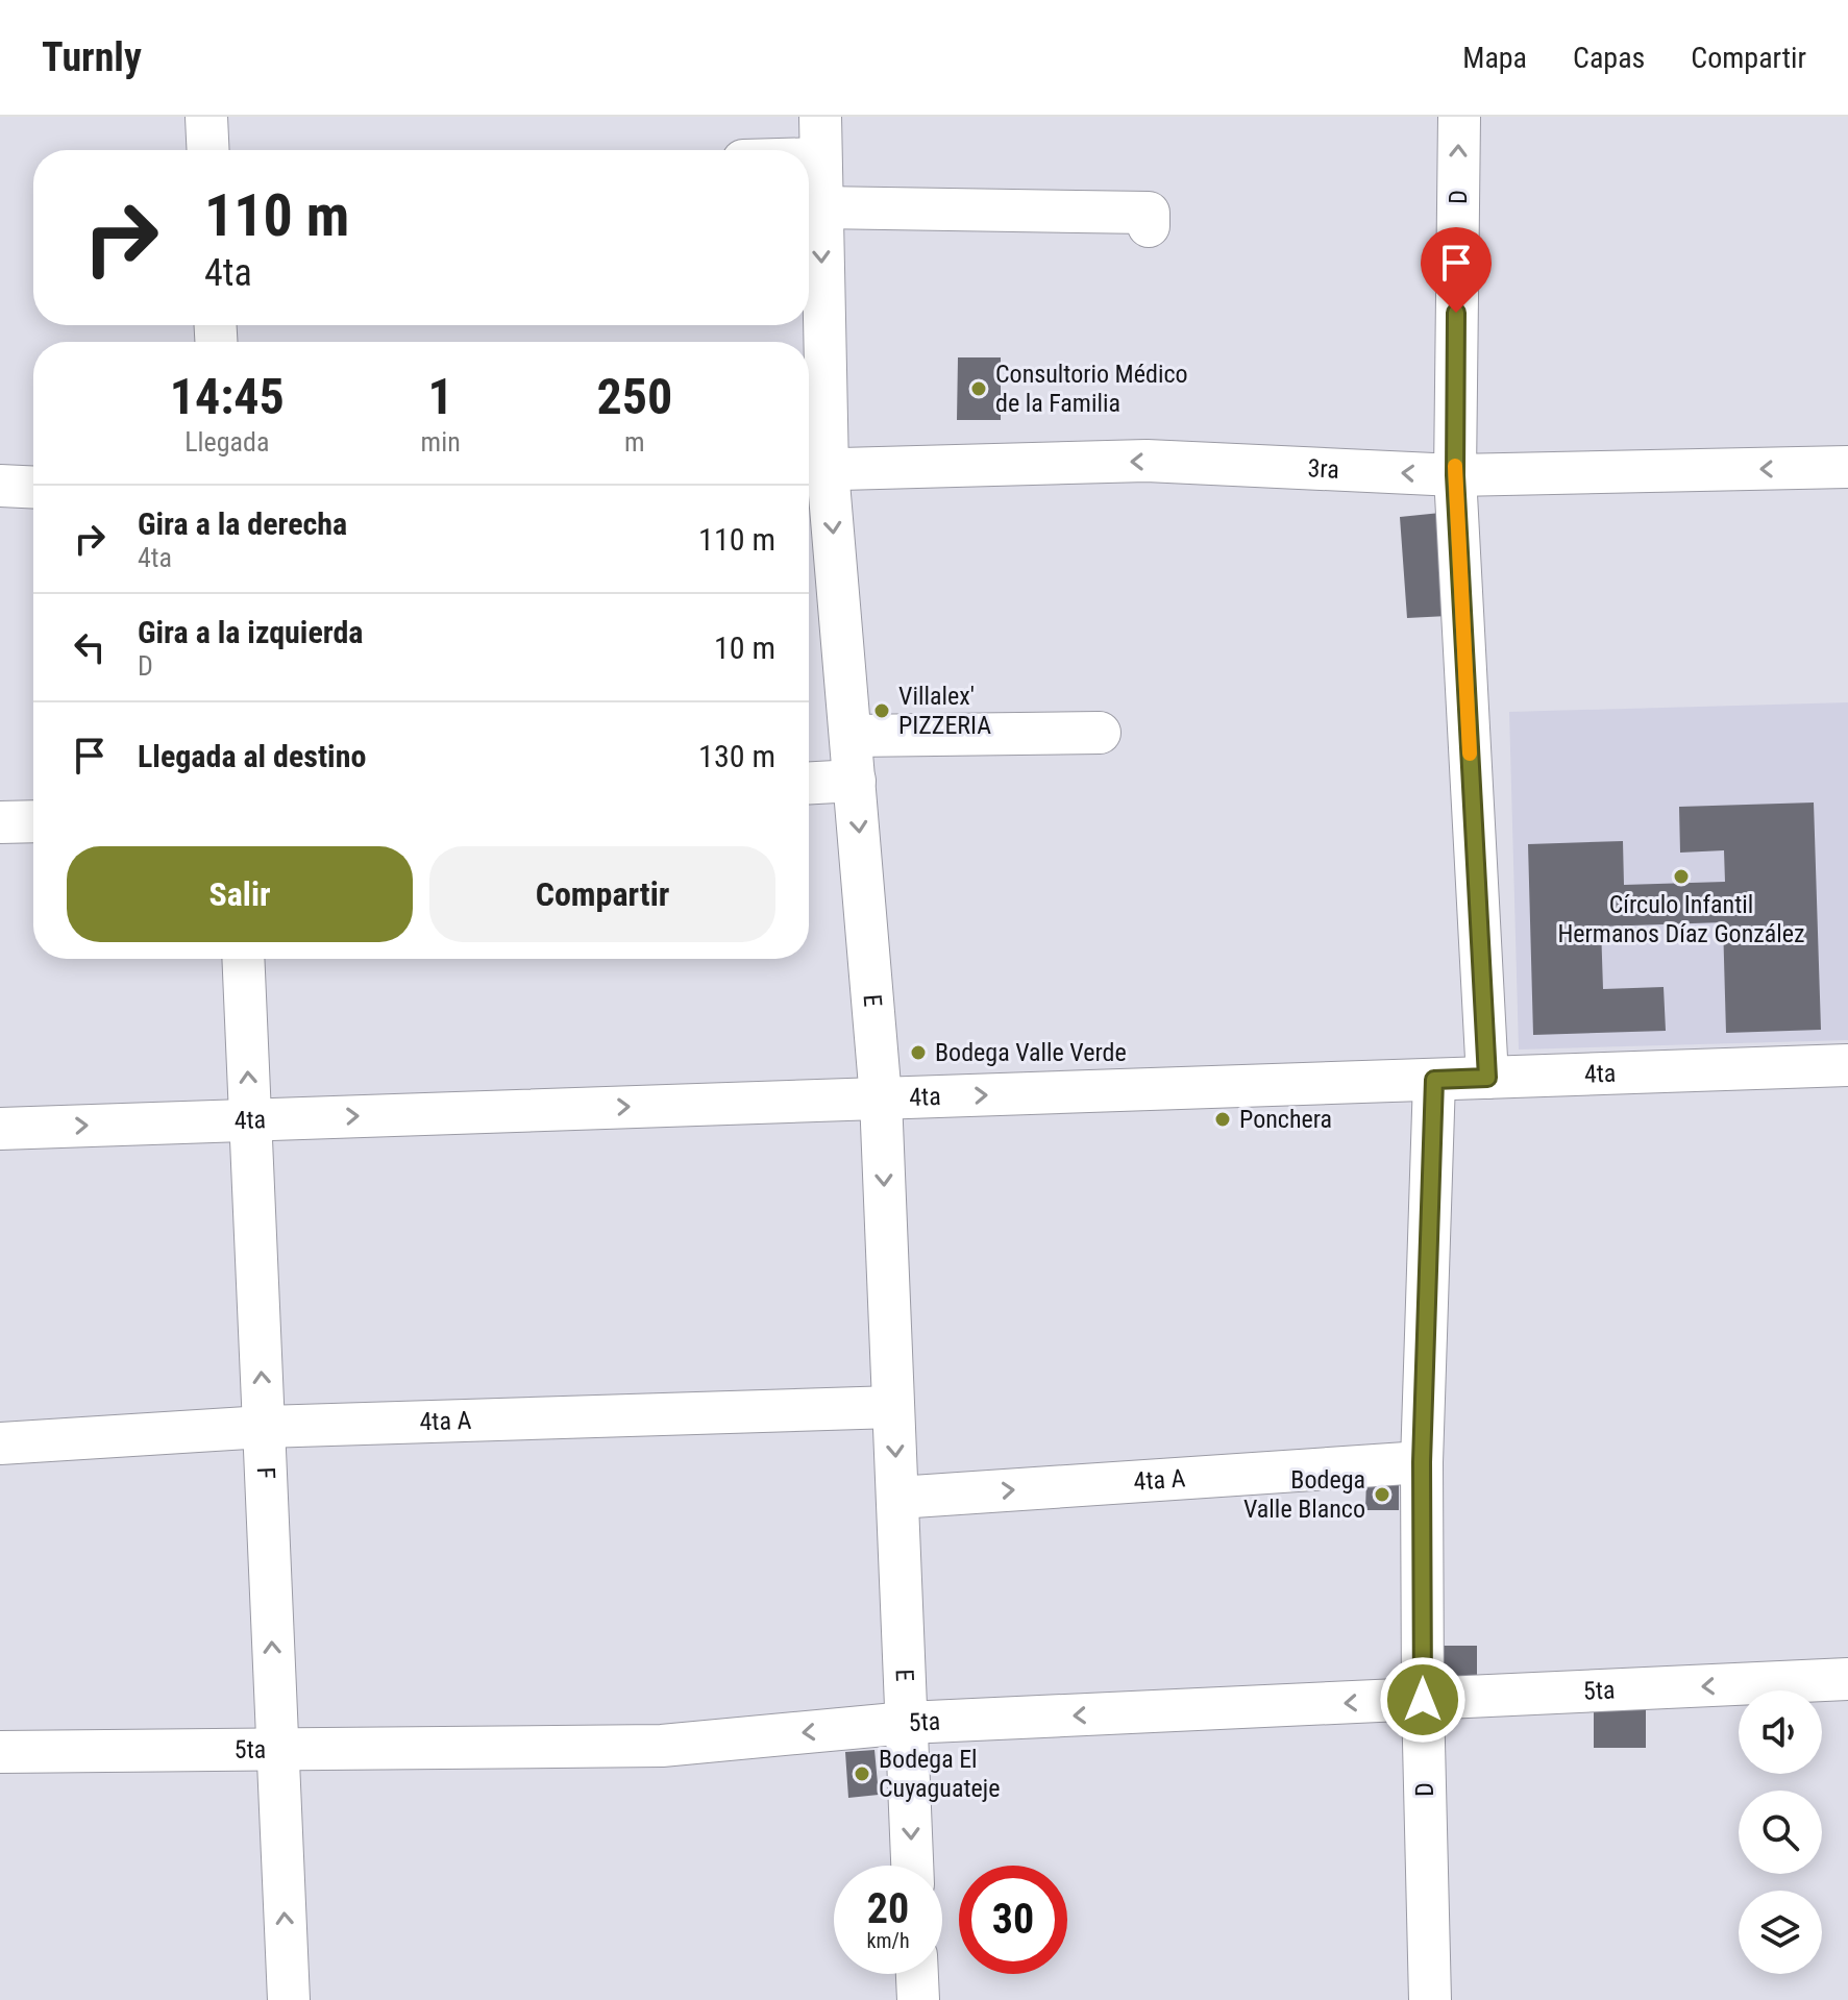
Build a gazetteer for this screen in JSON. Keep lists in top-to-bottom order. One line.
{"streets":{"street":["D","3ra","E","4ta","4ta A","F","5ta"]},"crossings":[["D","3ra"],["D","4ta"],["D","4ta A"],["D","5ta"],["3ra","E"],["E","4ta"],["E","4ta A"],["E","5ta"],["4ta","F"],["4ta A","F"],["F","5ta"]],"one_way":["E","4ta","4ta A","F","5ta"],"places":["Consultorio Médico de la Familia","Villalex' PIZZERIA","Círculo Infantil Hermanos Díaz González","Bodega Valle Verde","Ponchera","Bodega Valle Blanco","Bodega El Cuyaguateje"],"page":{"header":"Turnly","nav":["Mapa","Capas","Compartir"],"turn":["110 m","4ta"],"eta":["14:45","Llegada","1","min","250","m"],"list":[{"name":"Gira a la derecha","note":"4ta","value":"110 m"},{"name":"Gira a la izquierda","note":"D","value":"10 m"},{"name":"Llegada al destino","value":"130 m"}],"buttons":["Salir","Compartir"],"speed":"20 km/h","limit":"30"}}
